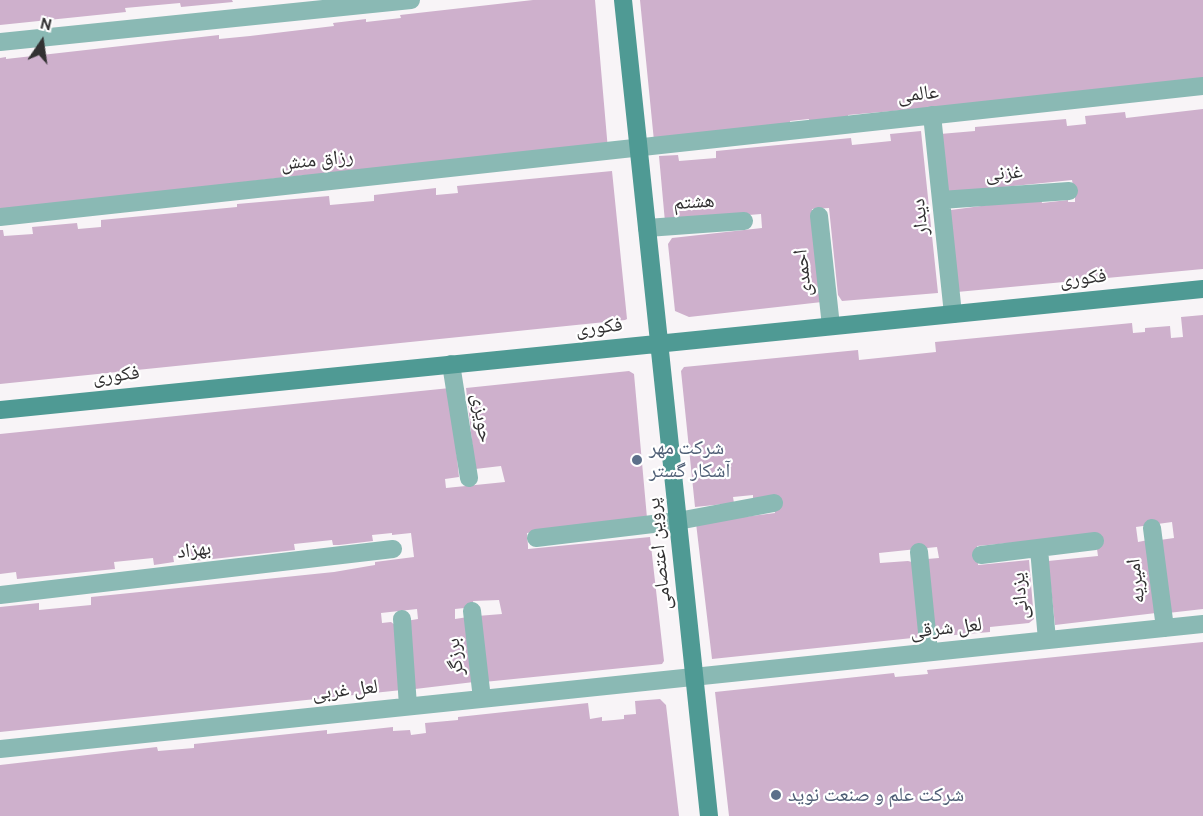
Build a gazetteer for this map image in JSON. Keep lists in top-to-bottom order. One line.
{"streets":{"street":["عالمی","رزاق منش","غزنی","هشتم","دیدار","احمدی","فکوری","حویزی","بهزاد","پروین اعتصامی","امیریه","یزدانی","لعل شرقی","برزگر","لعل غربی"]},"crossings":[["عالمی","رزاق منش"],["عالمی","دیدار"],["عالمی","پروین اعتصامی"],["رزاق منش","پروین اعتصامی"],["غزنی","دیدار"],["هشتم","پروین اعتصامی"],["دیدار","فکوری"],["احمدی","فکوری"],["فکوری","حویزی"],["فکوری","پروین اعتصامی"],["پروین اعتصامی","لعل شرقی"],["پروین اعتصامی","لعل غربی"],["امیریه","لعل شرقی"],["یزدانی","لعل شرقی"],["لعل شرقی","لعل غربی"],["برزگر","لعل غربی"]],"places":["شرکت مهر آشکار گستر","شرکت علم و صنعت نوید"],"north":"top"}
